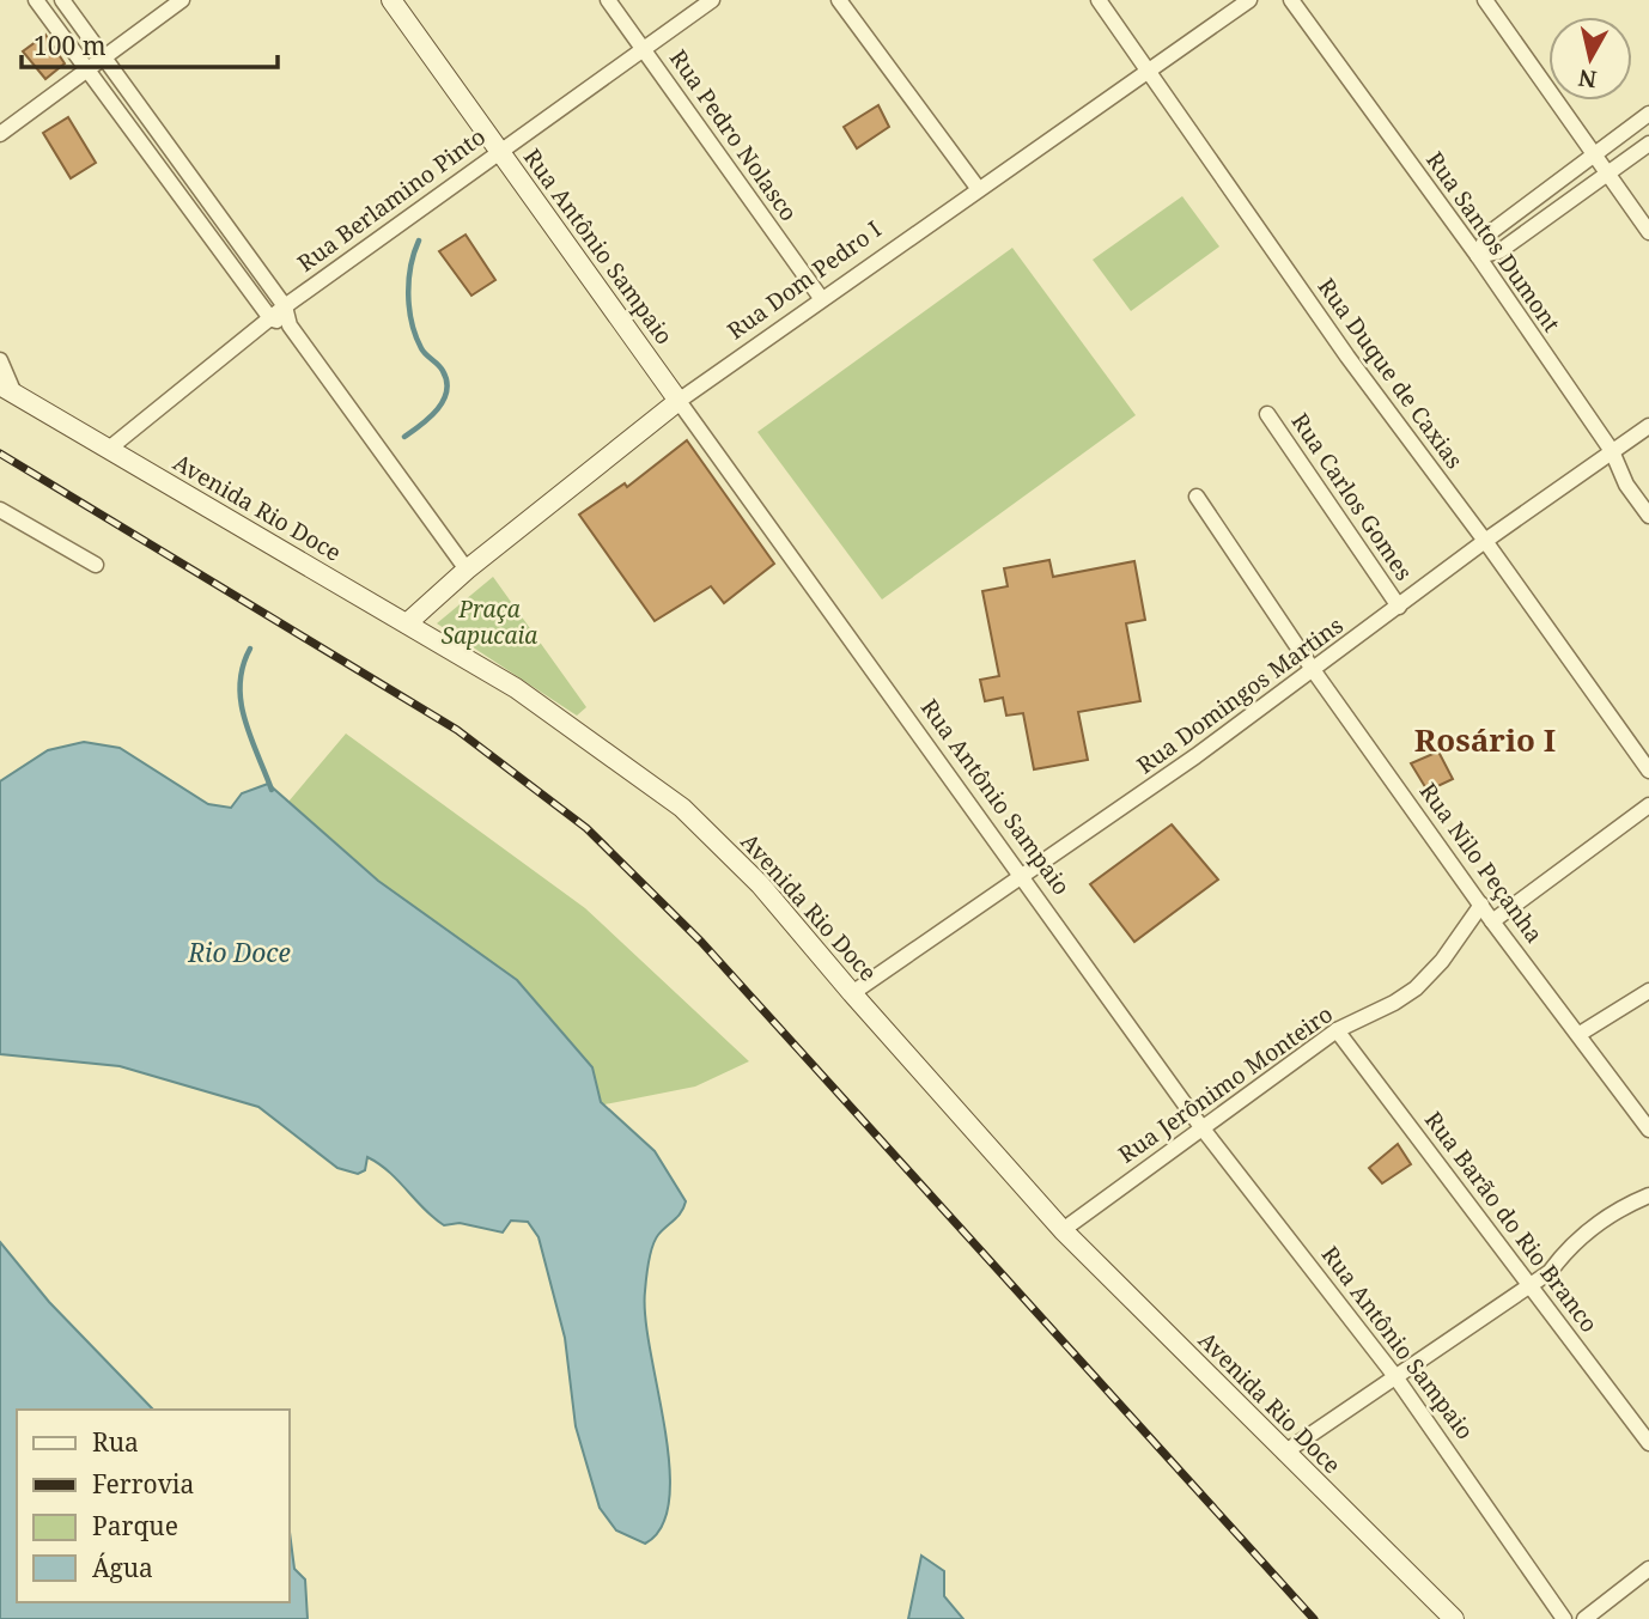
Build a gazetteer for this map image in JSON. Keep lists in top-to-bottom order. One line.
{"streets":{"street":["Rua Pedro Nolasco","Rua Berlamino Pinto","Rua Santos Dumont","Rua Antônio Sampaio","Rua Dom Pedro I","Rua Duque de Caxias","Rua Carlos Gomes","Avenida Rio Doce","Rua Domingos Martins","Rua Nilo Peçanha","Rua Jerônimo Monteiro","Rua Barão do Rio Branco"]},"crossings":[["Rua Pedro Nolasco","Rua Berlamino Pinto"],["Rua Pedro Nolasco","Rua Dom Pedro I"],["Rua Berlamino Pinto","Rua Antônio Sampaio"],["Rua Berlamino Pinto","Avenida Rio Doce"],["Rua Santos Dumont","Rua Domingos Martins"],["Rua Antônio Sampaio","Rua Dom Pedro I"],["Rua Antônio Sampaio","Rua Domingos Martins"],["Rua Antônio Sampaio","Rua Jerônimo Monteiro"],["Rua Dom Pedro I","Rua Duque de Caxias"],["Rua Dom Pedro I","Avenida Rio Doce"],["Rua Duque de Caxias","Rua Domingos Martins"],["Rua Carlos Gomes","Rua Domingos Martins"],["Avenida Rio Doce","Rua Domingos Martins"],["Avenida Rio Doce","Rua Jerônimo Monteiro"],["Rua Domingos Martins","Rua Nilo Peçanha"],["Rua Nilo Peçanha","Rua Jerônimo Monteiro"],["Rua Jerônimo Monteiro","Rua Barão do Rio Branco"]],"districts":["Rosário I"],"water":["Rio Doce"],"parks":["Praça Sapucaia"],"legend":["Rua","Ferrovia","Parque","Água"],"scale_bar":"100 m","north":"bottom"}
